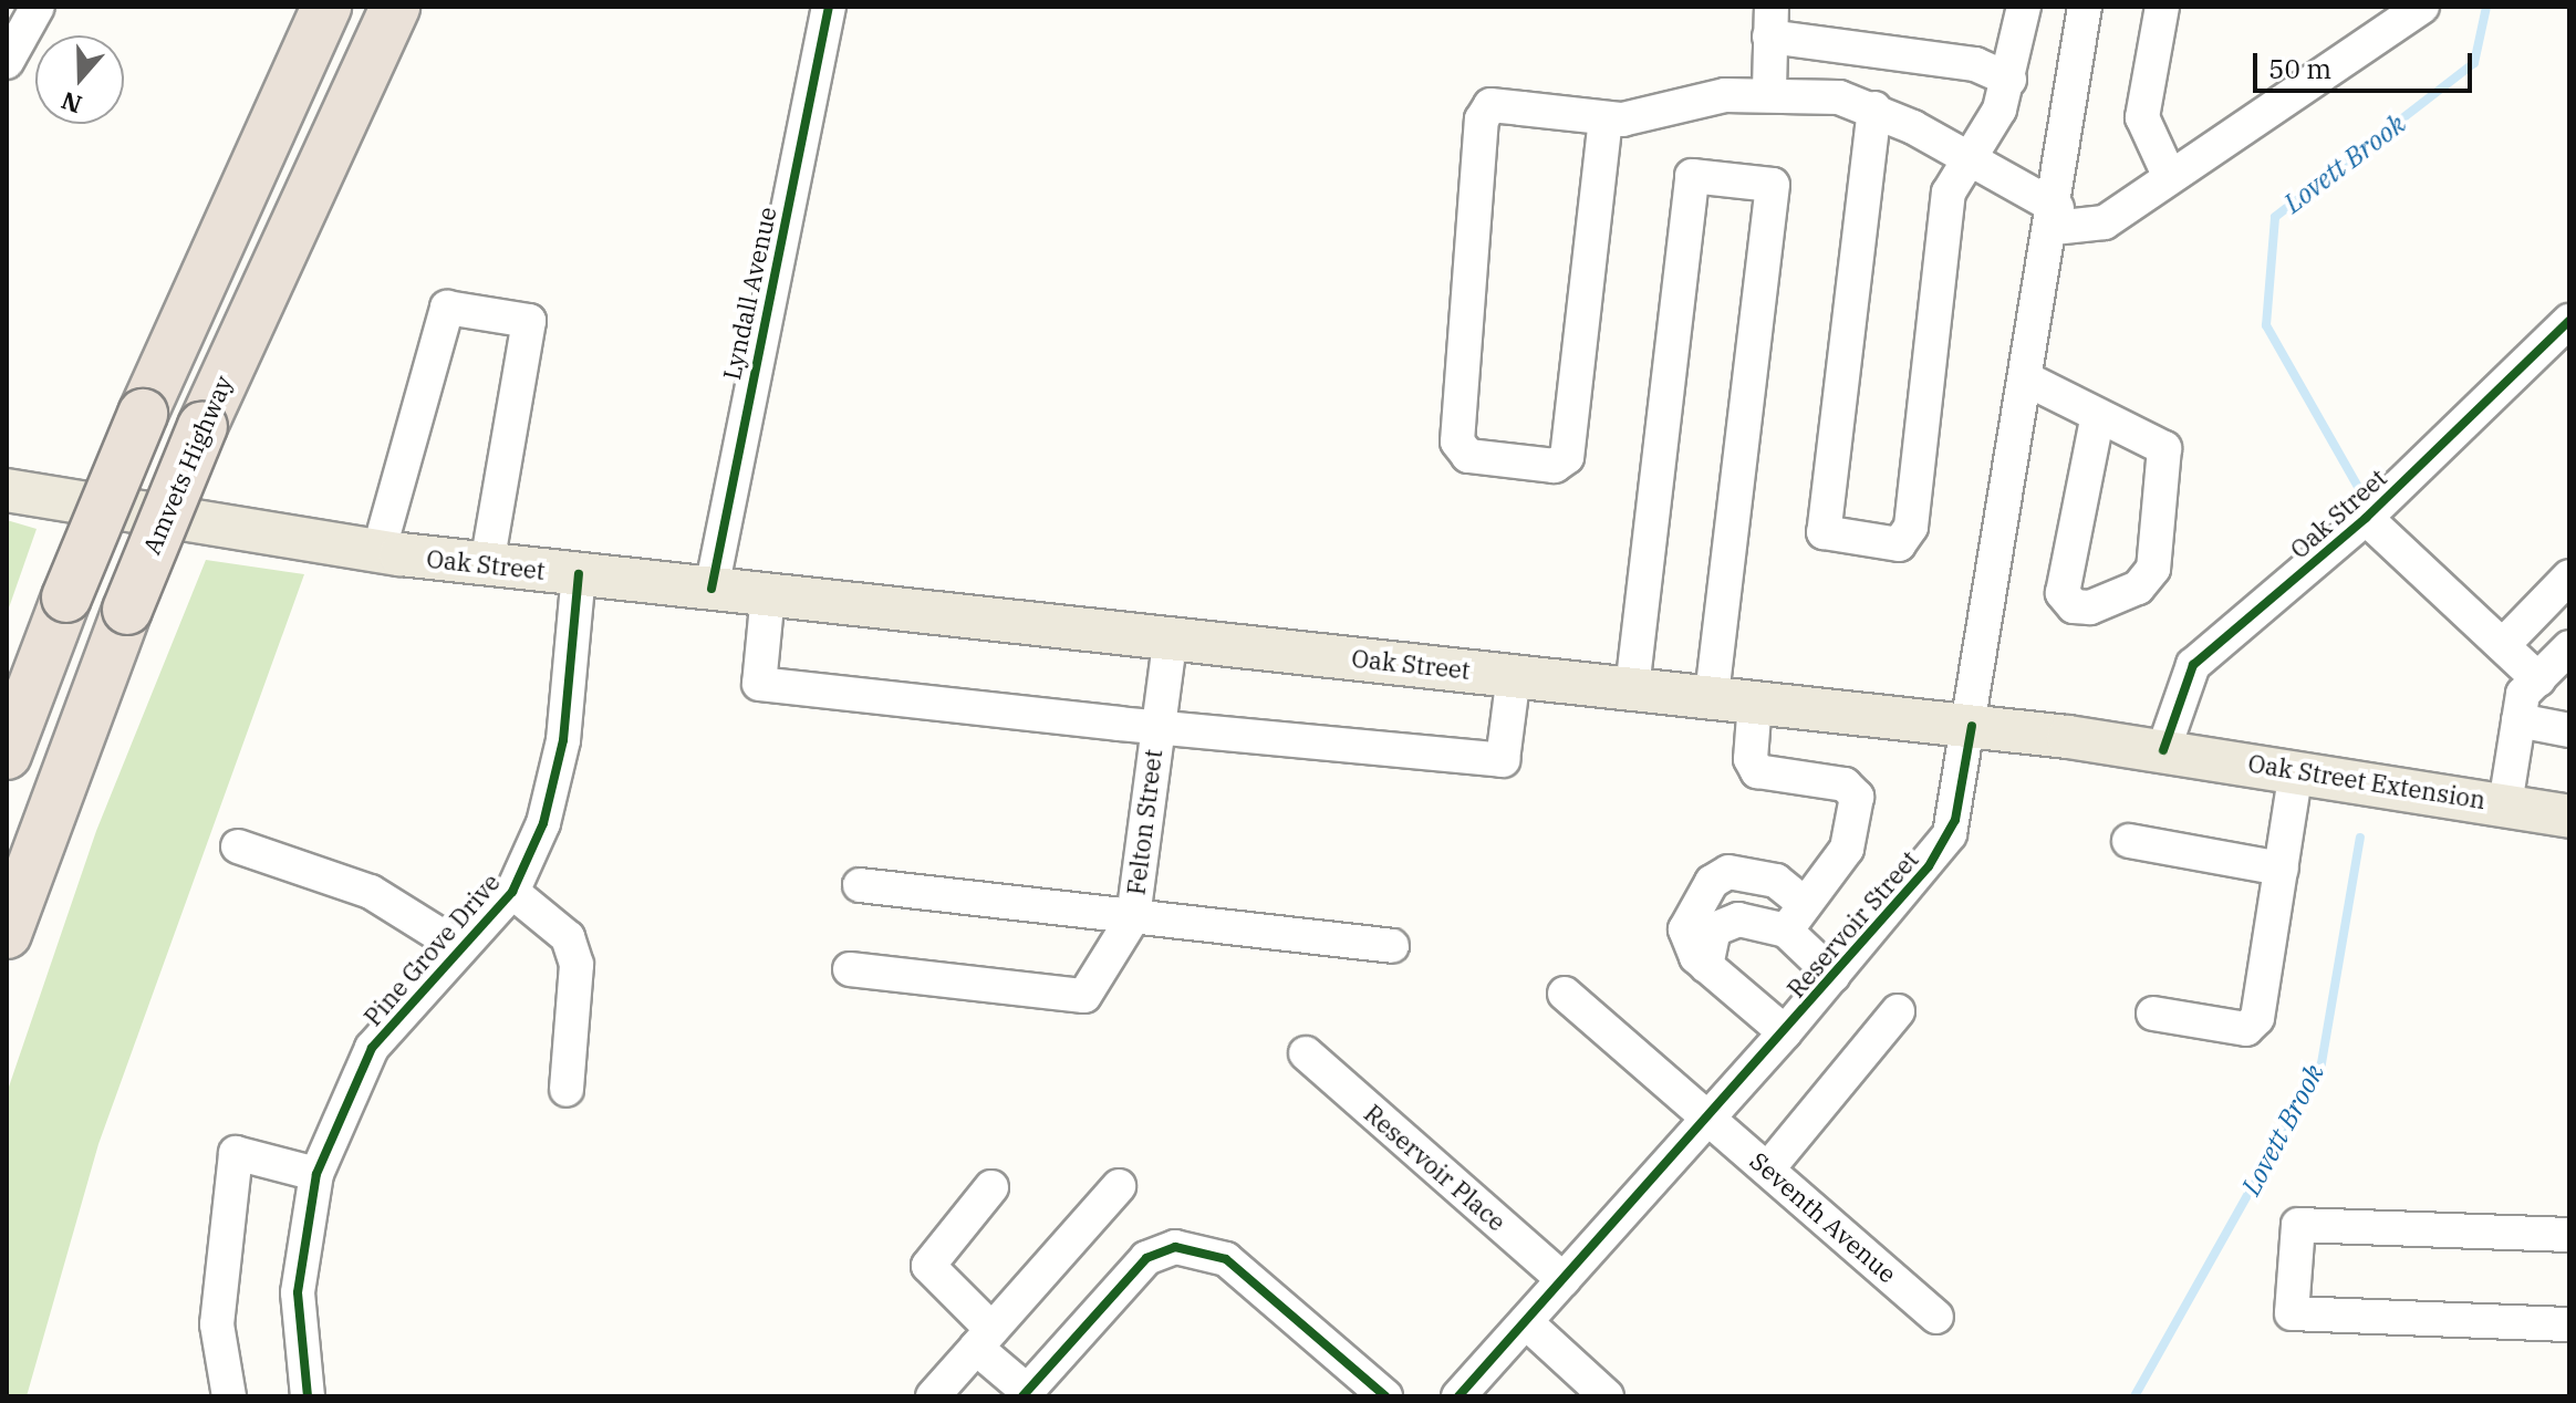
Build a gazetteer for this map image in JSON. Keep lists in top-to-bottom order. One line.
{"streets":{"highway":["Amvets Highway"],"main road":["Oak Street","Oak Street Extension"],"street":["Lyndall Avenue","Felton Street","Reservoir Street","Pine Grove Drive","Reservoir Place","Seventh Avenue"]},"crossings":[["Lyndall Avenue","Oak Street"],["Oak Street","Oak Street Extension"],["Oak Street","Felton Street"],["Oak Street","Reservoir Street"],["Oak Street","Pine Grove Drive"],["Reservoir Street","Reservoir Place"],["Reservoir Street","Seventh Avenue"]],"water":["Lovett Brook"],"scale_bar":"50 m","north":"bottom"}
